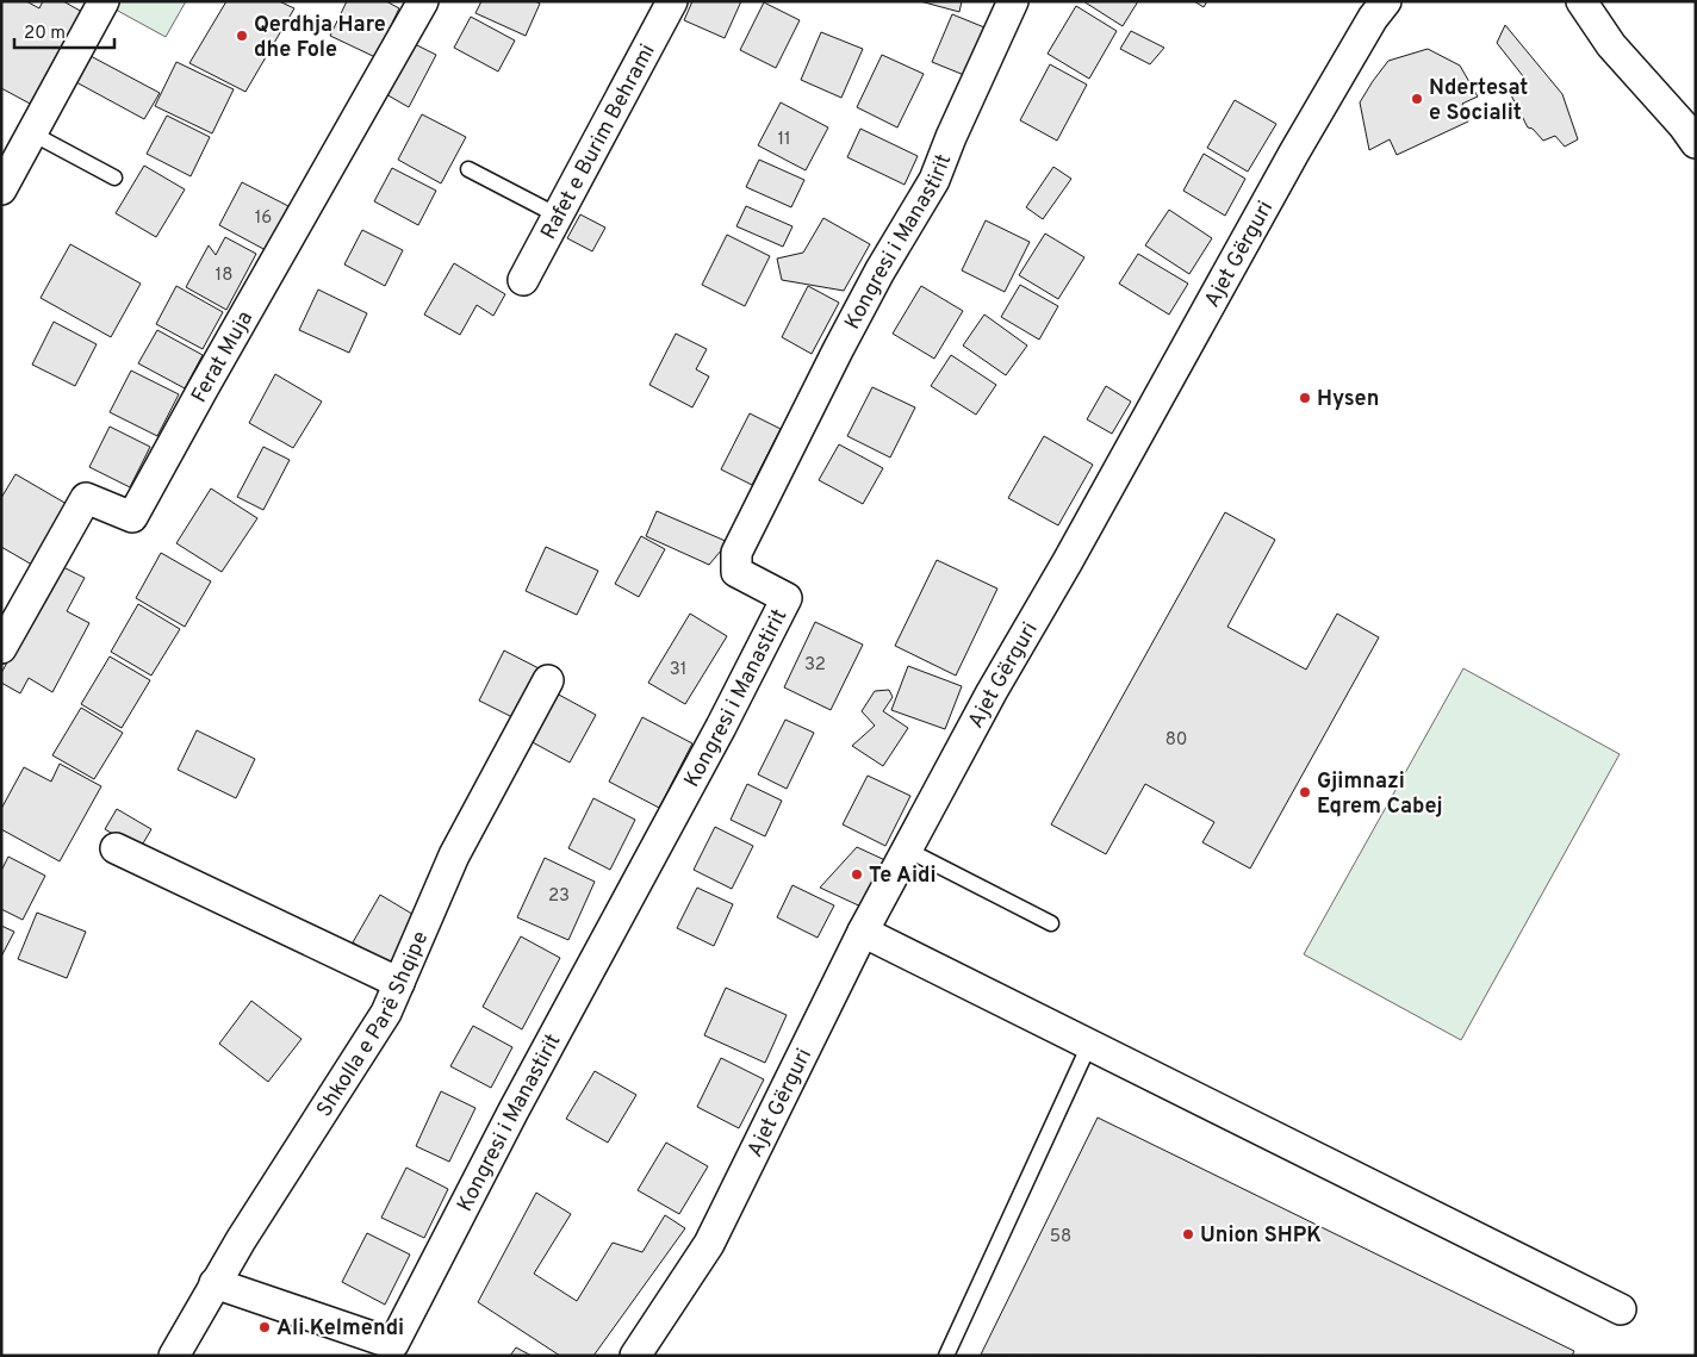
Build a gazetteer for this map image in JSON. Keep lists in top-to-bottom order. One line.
{"streets":{"street":["Rafet e Burim Behrami","Kongresi i Manastirit","Ajet Gërguri","Ferat Muja","Shkolla e Parë Shqipe"]},"crossings":[["Kongresi i Manastirit","Shkolla e Parë Shqipe"]],"places":["Qerdhja Hare dhe Fole","Ndertesat e Socialit","Hysen","Gjimnazi Eqrem Cabej","Te Aidi","Union SHPK","Ali Kelmendi"],"house_numbers":["11","16","18","32","31","80","23","58"],"scale_bar":"20 m"}
